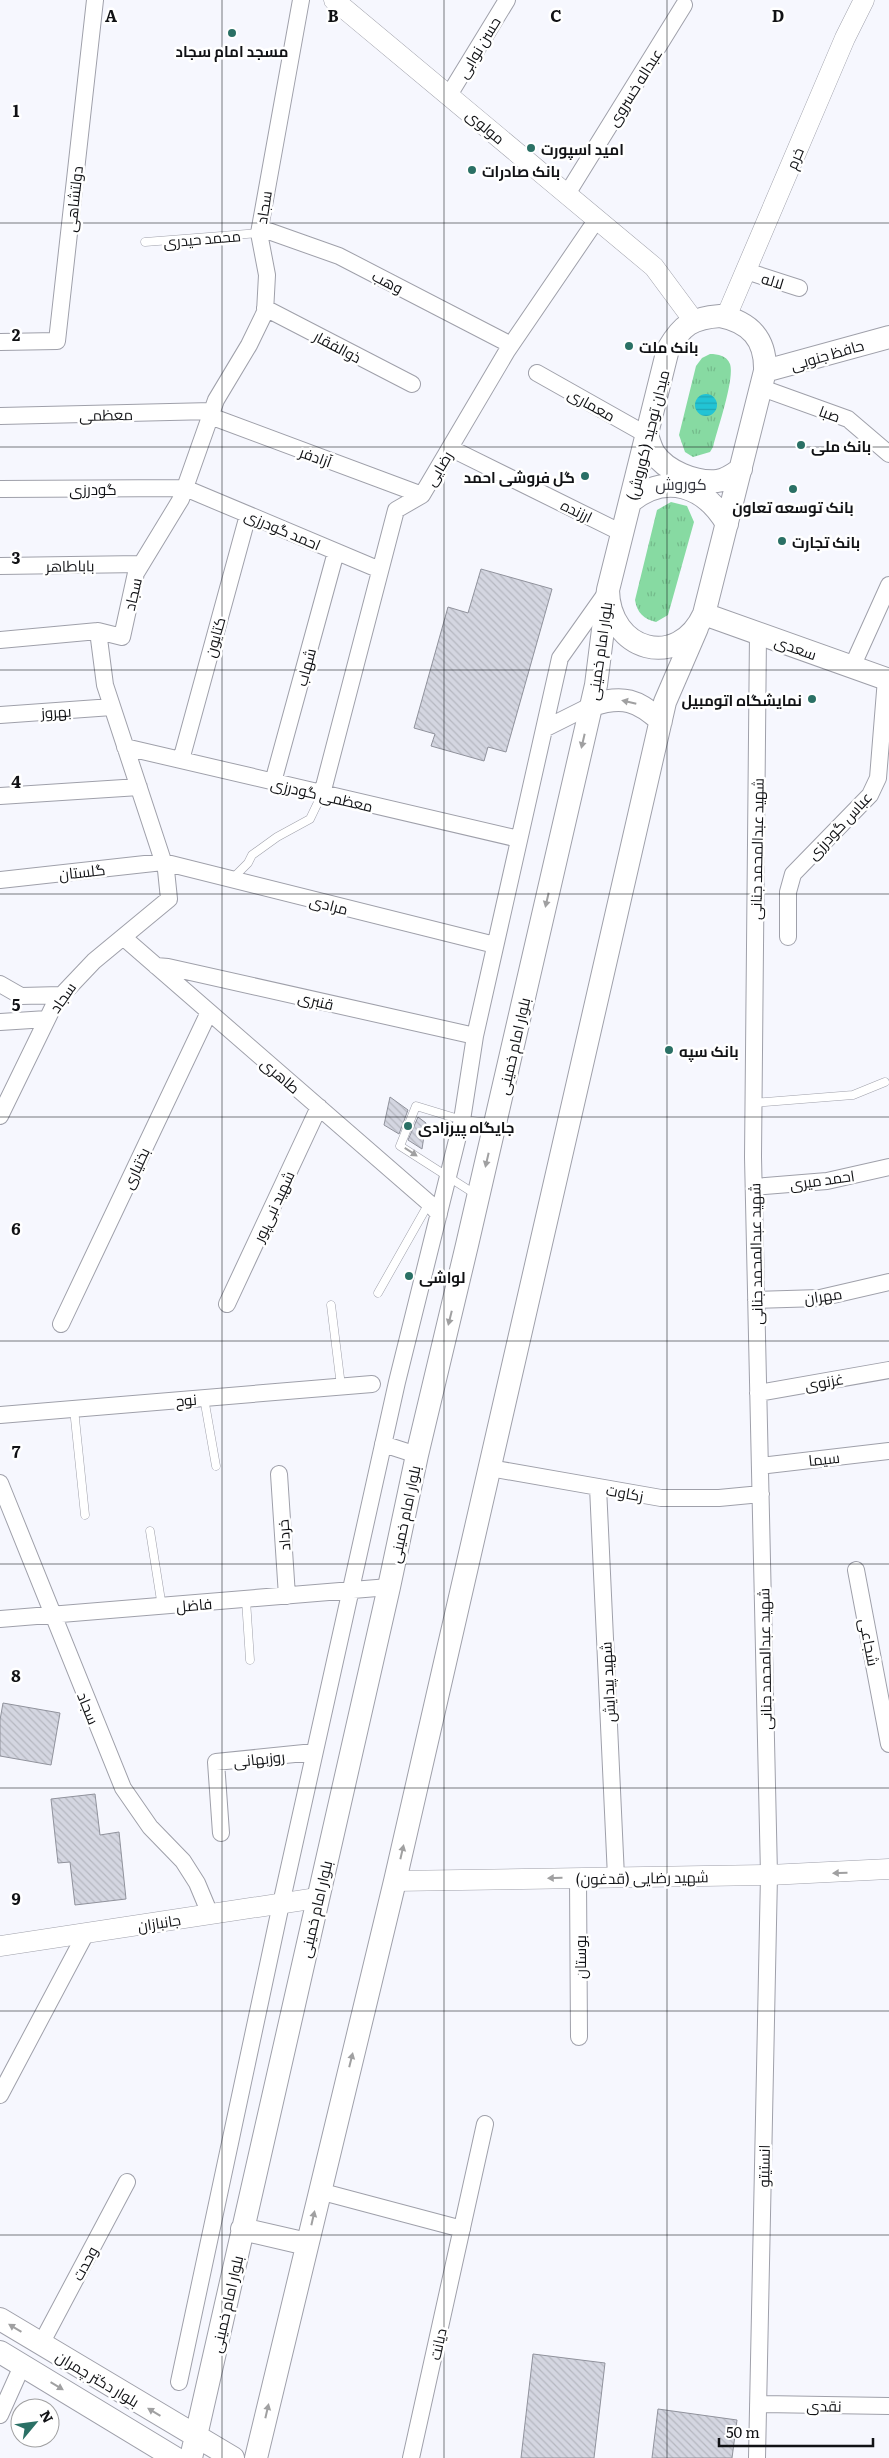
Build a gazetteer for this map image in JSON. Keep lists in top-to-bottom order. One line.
{"streets":{"main road":["حافظ جنوبی","میدان توحید (کوروش)","سعدی","بلوار امام خمینی","بلوار دکتر چمران"],"street":["حسن نوابی","عبداله خسروی","مولوی","خرم","دولتشاهی","سجاد","لاله","وهب","ذوالفقار","معماری","صبا","معظمی","آزادفر","رضایی","گودرزی","ارزنده","احمد گودرزی","باباطاهر","کتایون","شهاب","بهروز","معظمی گودرزی","عباس گودرزی","شهید عبدالمحمد جنانی","گلستان","مرادی","قنبری","طاهری","بختیاری","احمد میری","شهید نبی‌پور","مهران","غزنوی","نوح","سیما","زکاوت","خرداد","فاضل","شجاعی","شهید پیدایش","روزبهانی","(قدغون) شهید رضایی","جانبازان","بوستان","انستیتو","وحدت","دیانت","نقدی"],"lane":["محمد حیدری"]},"crossings":[["حسن نوابی","مولوی"],["عبداله خسروی","مولوی"],["مولوی","خرم"],["مولوی","حافظ جنوبی"],["مولوی","معماری"],["مولوی","صبا"],["مولوی","میدان توحید (کوروش)"],["مولوی","رضایی"],["خرم","لاله"],["خرم","حافظ جنوبی"],["خرم","معماری"],["خرم","صبا"],["خرم","میدان توحید (کوروش)"],["سجاد","محمد حیدری"],["سجاد","وهب"],["سجاد","ذوالفقار"],["سجاد","معظمی"],["سجاد","آزادفر"],["سجاد","گودرزی"],["سجاد","احمد گودرزی"],["سجاد","باباطاهر"],["سجاد","بهروز"],["سجاد","معظمی گودرزی"],["سجاد","گلستان"],["سجاد","مرادی"],["سجاد","طاهری"],["سجاد","فاضل"],["سجاد","جانبازان"],["محمد حیدری","وهب"],["وهب","رضایی"],["حافظ جنوبی","معماری"],["حافظ جنوبی","صبا"],["حافظ جنوبی","میدان توحید (کوروش)"],["معماری","صبا"],["معماری","میدان توحید (کوروش)"],["صبا","میدان توحید (کوروش)"],["معظمی","آزادفر"],["میدان توحید (کوروش)","ارزنده"],["میدان توحید (کوروش)","سعدی"],["میدان توحید (کوروش)","بلوار امام خمینی"],["آزادفر","رضایی"],["رضایی","ارزنده"],["رضایی","احمد گودرزی"],["رضایی","معظمی گودرزی"],["گودرزی","احمد گودرزی"],["ارزنده","سعدی"],["ارزنده","بلوار امام خمینی"],["احمد گودرزی","کتایون"],["احمد گودرزی","شهاب"],["کتایون","معظمی گودرزی"],["سعدی","بلوار امام خمینی"],["سعدی","عباس گودرزی"],["سعدی","شهید عبدالمحمد جنانی"],["بلوار امام خمینی","فاضل"],["بلوار امام خمینی","جانبازان"],["بلوار امام خمینی","بلوار دکتر چمران"],["شهاب","معظمی گودرزی"],["شهید عبدالمحمد جنانی","احمد میری"],["شهید عبدالمحمد جنانی","مهران"],["شهید عبدالمحمد جنانی","غزنوی"],["شهید عبدالمحمد جنانی","سیما"],["شهید عبدالمحمد جنانی","زکاوت"],["شهید عبدالمحمد جنانی","(قدغون) شهید رضایی"],["شهید عبدالمحمد جنانی","انستیتو"],["گلستان","مرادی"],["قنبری","طاهری"],["طاهری","بختیاری"],["طاهری","شهید نبی‌پور"],["زکاوت","شهید پیدایش"],["خرداد","فاضل"],["شهید پیدایش","(قدغون) شهید رضایی"],["(قدغون) شهید رضایی","بوستان"],["(قدغون) شهید رضایی","انستیتو"],["انستیتو","نقدی"],["وحدت","بلوار دکتر چمران"]],"one_way":["(قدغون) شهید رضایی"],"districts":["کوروش"],"places":["مسجد امام سجاد","امید اسپورت","بانک صادرات","بانک ملت","بانک ملی","گل فروشی احمد","بانک توسعه تعاون","بانک تجارت","نمایشگاه اتومبیل","بانک سپه","جایگاه پیرزادی","لواشی"],"scale_bar":"50 m","north":"top right","grid":{"columns":["A","B","C","D"],"rows":["1","2","3","4","5","6","7","8","9"]}}
